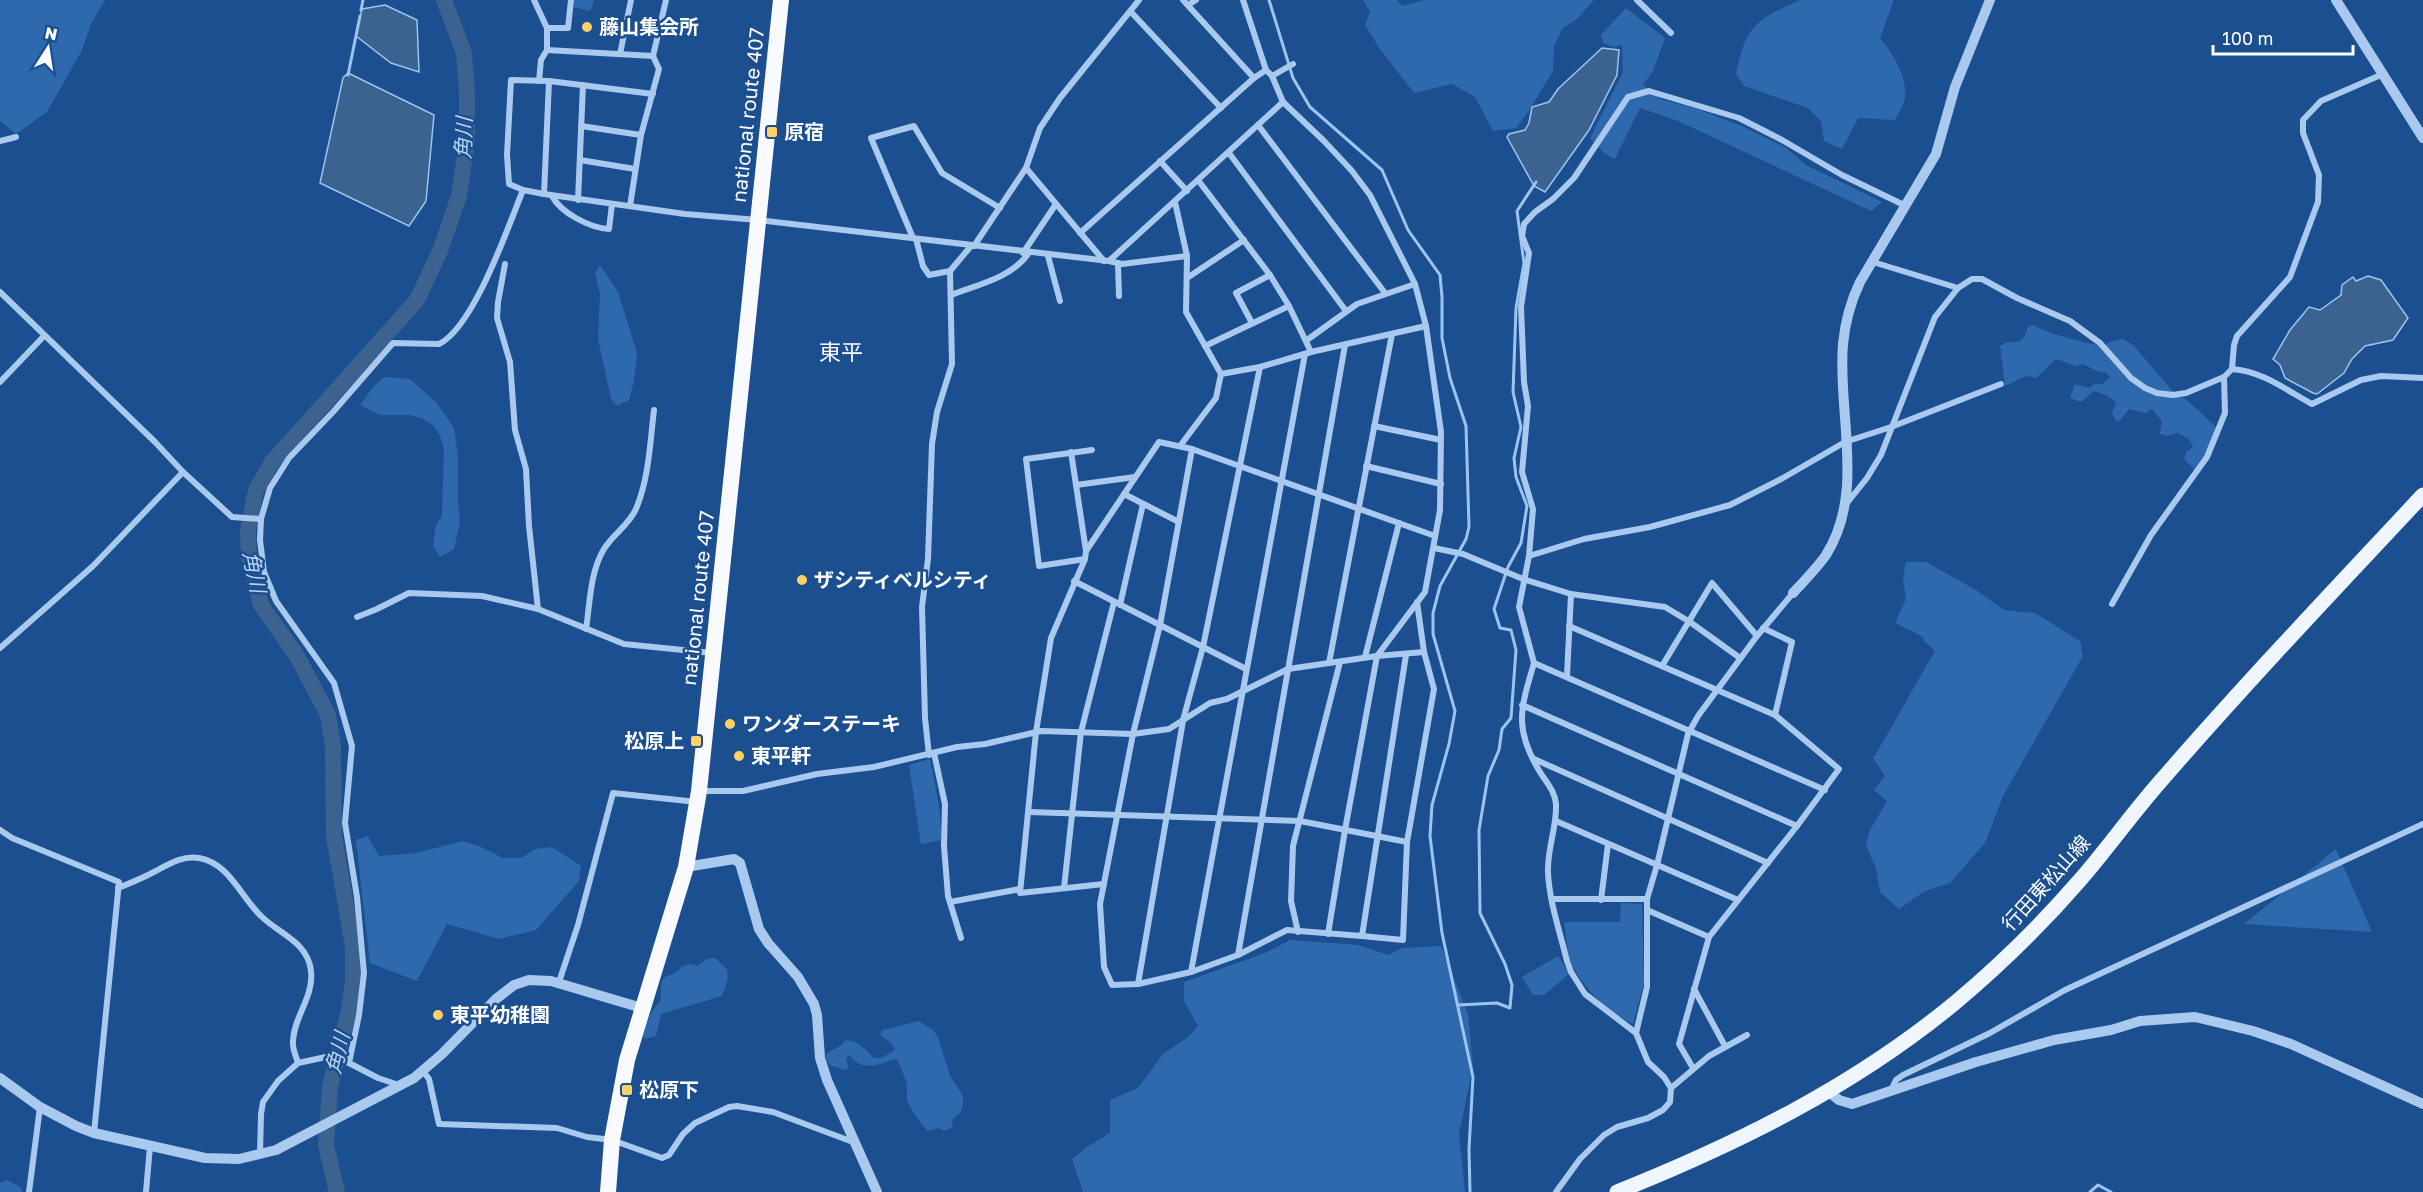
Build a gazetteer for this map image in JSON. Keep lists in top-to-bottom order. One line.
{"streets":{"highway":["national route 407"],"main road":["行田東松山線"]},"districts":["東平"],"water":["角川"],"places":{"other":["藤山集会所","ザシティベルシティ","ワンダーステーキ","東平軒","東平幼稚園"],"transit":["原宿","松原上","松原下"]},"scale_bar":"100 m","north":"top"}
